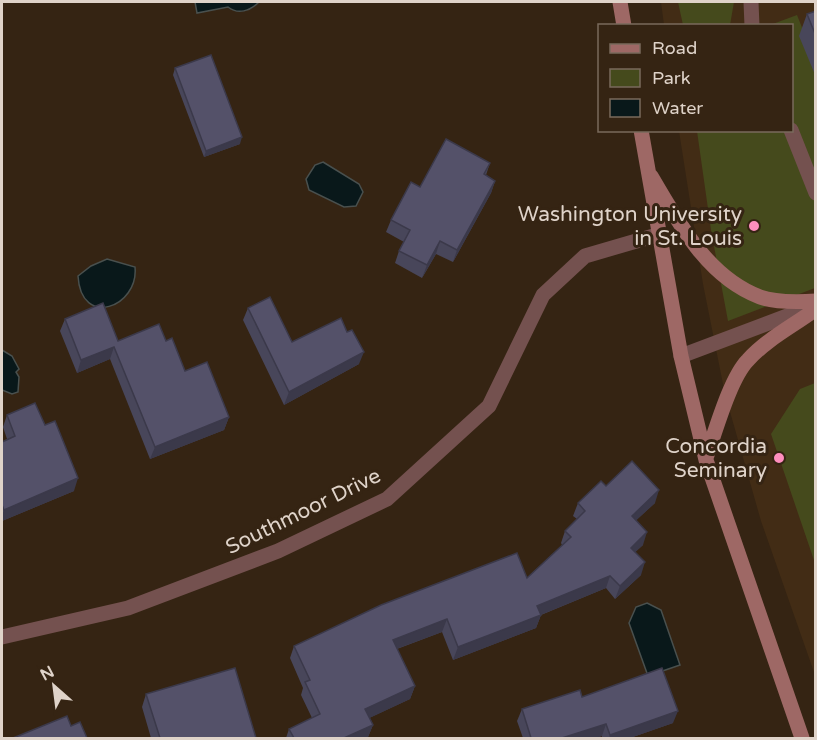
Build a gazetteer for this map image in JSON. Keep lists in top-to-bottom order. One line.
{"streets":{"street":["Southmoor Drive"]},"places":["Washington University in St. Louis","Concordia Seminary"],"legend":["Road","Park","Water"],"north":"top left"}
